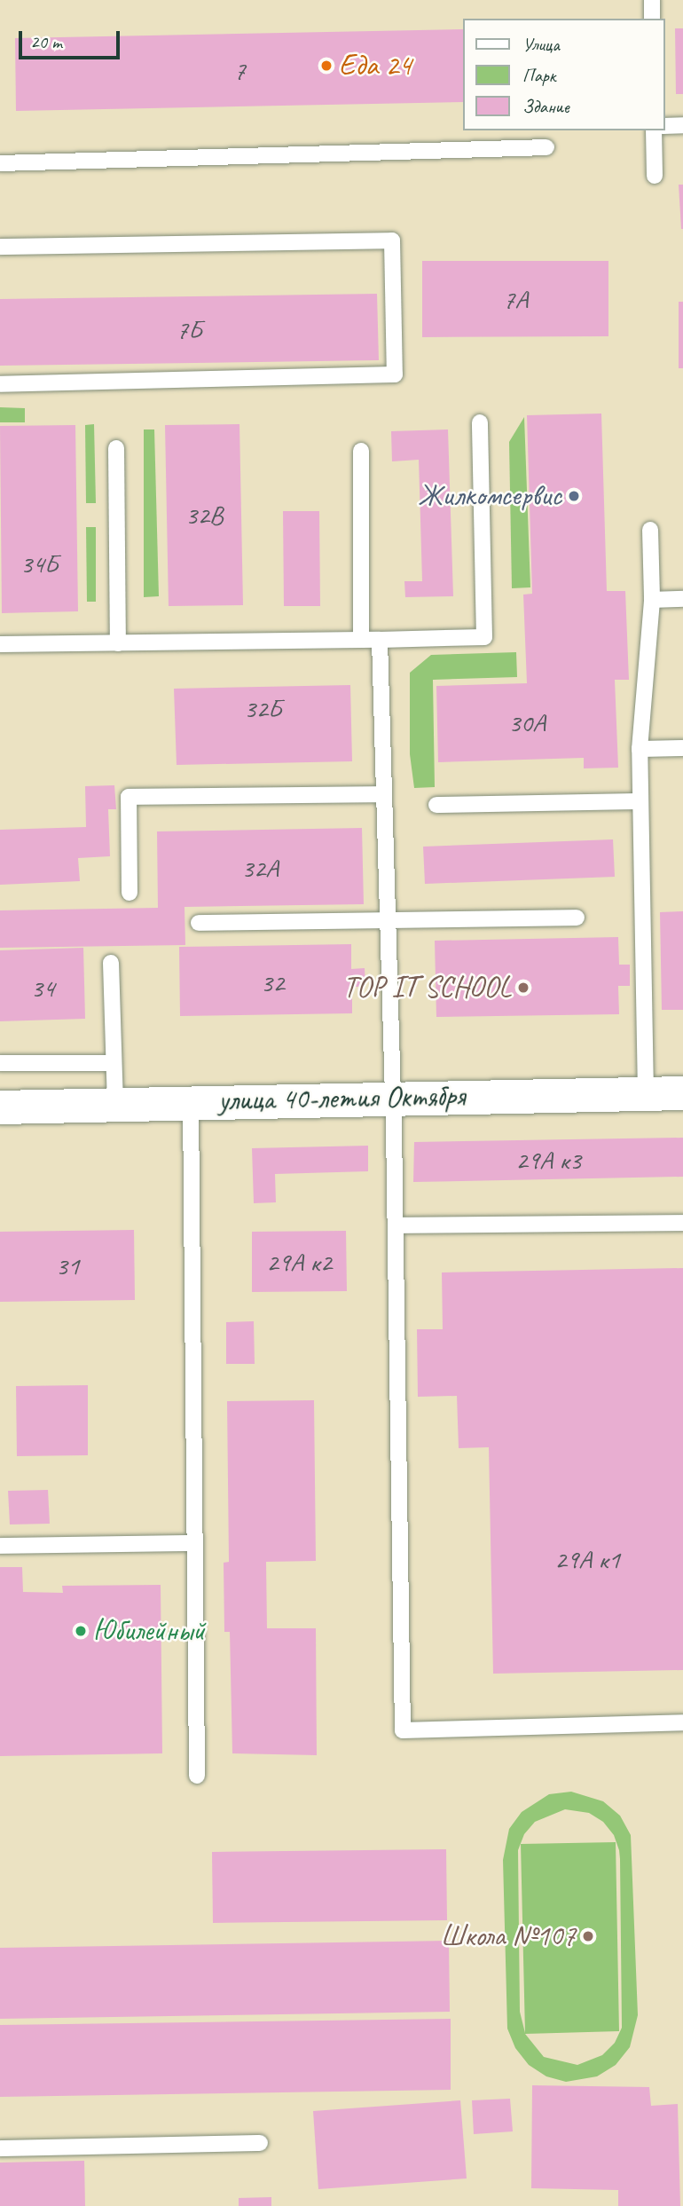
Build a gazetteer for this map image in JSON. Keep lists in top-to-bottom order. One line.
{"streets":{"street":["улица 40-летия Октября"]},"places":["Еда 24","Жилкомсервис","TOP IT SCHOOL","Юбилейный","Школа №107"],"house_numbers":["7","7А","7Б","32В","34Б","32Б","30А","32А","32","34","29А к3","29А к2","31","29А к1"],"legend":["Улица","Парк","Здание"],"scale_bar":"20 m"}
